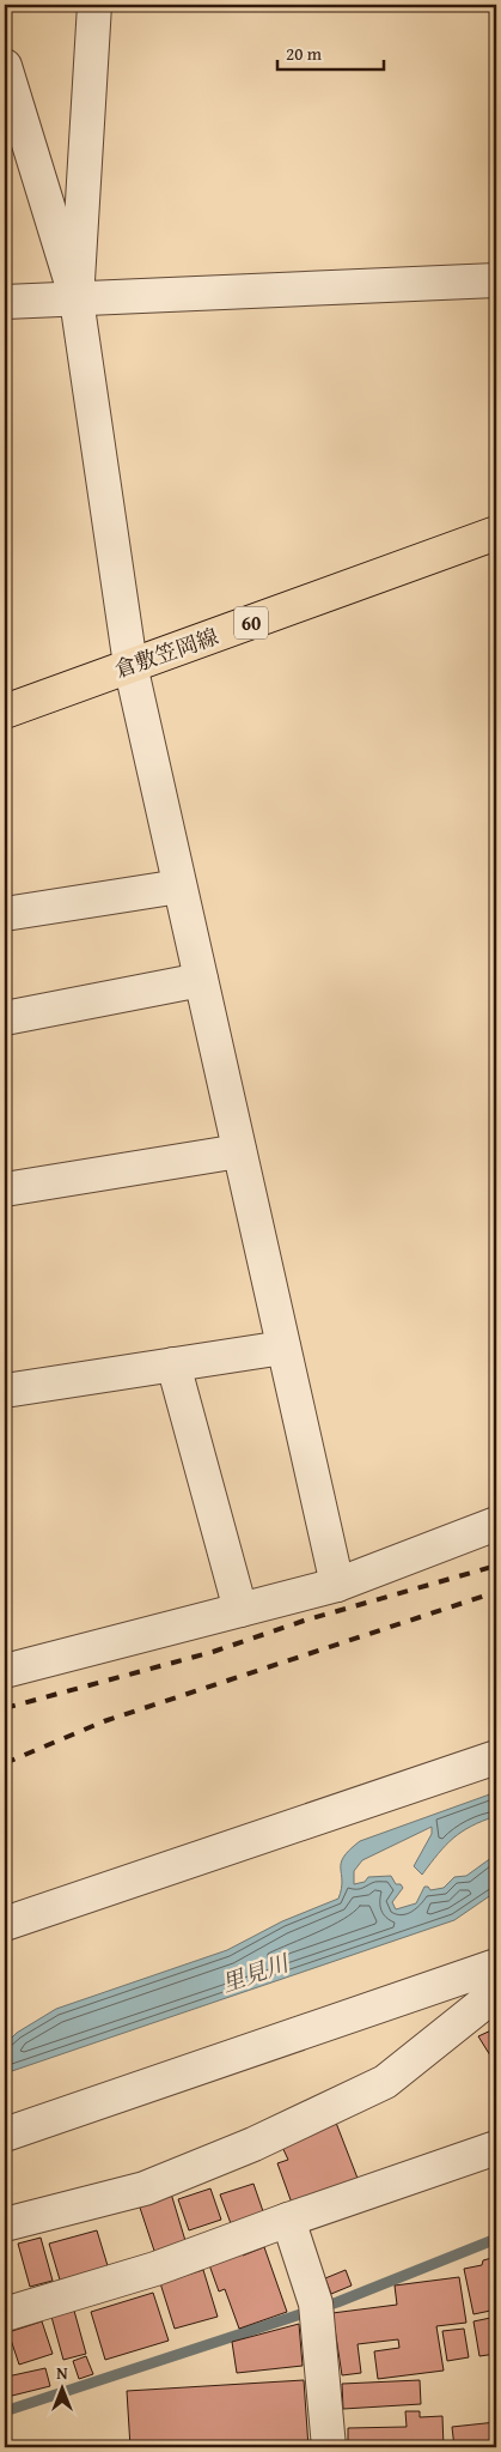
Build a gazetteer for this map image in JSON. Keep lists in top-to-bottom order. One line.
{"streets":{"main road":["60","倉敷笠岡線"]},"water":["里見川"],"scale_bar":"20 m","north":"top"}
